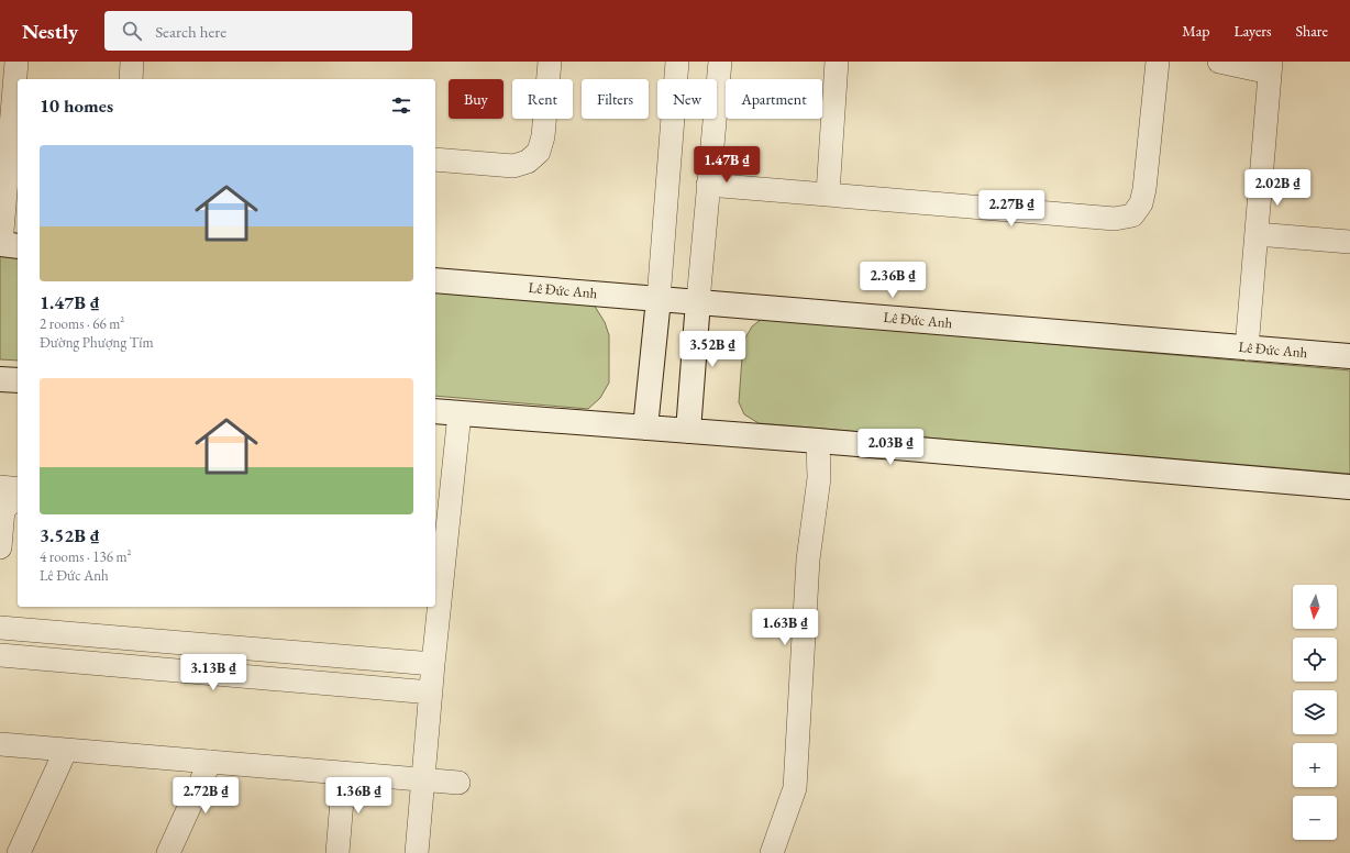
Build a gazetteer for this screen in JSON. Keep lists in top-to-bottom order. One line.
{"streets":{"street":["Lê Đức Anh"]},"north":"bottom","page":{"header":"Nestly","search":"Search here","nav":["Map","Layers","Share"],"chip":["Buy","Rent","Filters","New","Apartment"],"heading":"10 homes","list":[{"name":"1.47B ₫","note":"2 rooms · 66 m² · Đường Phượng Tím"},{"name":"3.52B ₫","note":"4 rooms · 136 m² · Lê Đức Anh"}],"price":["1.47B ₫","2.02B ₫","2.27B ₫","2.36B ₫","3.52B ₫","2.03B ₫","1.63B ₫","3.13B ₫","2.72B ₫","1.36B ₫"],"map_buttons":["+","−"]}}
